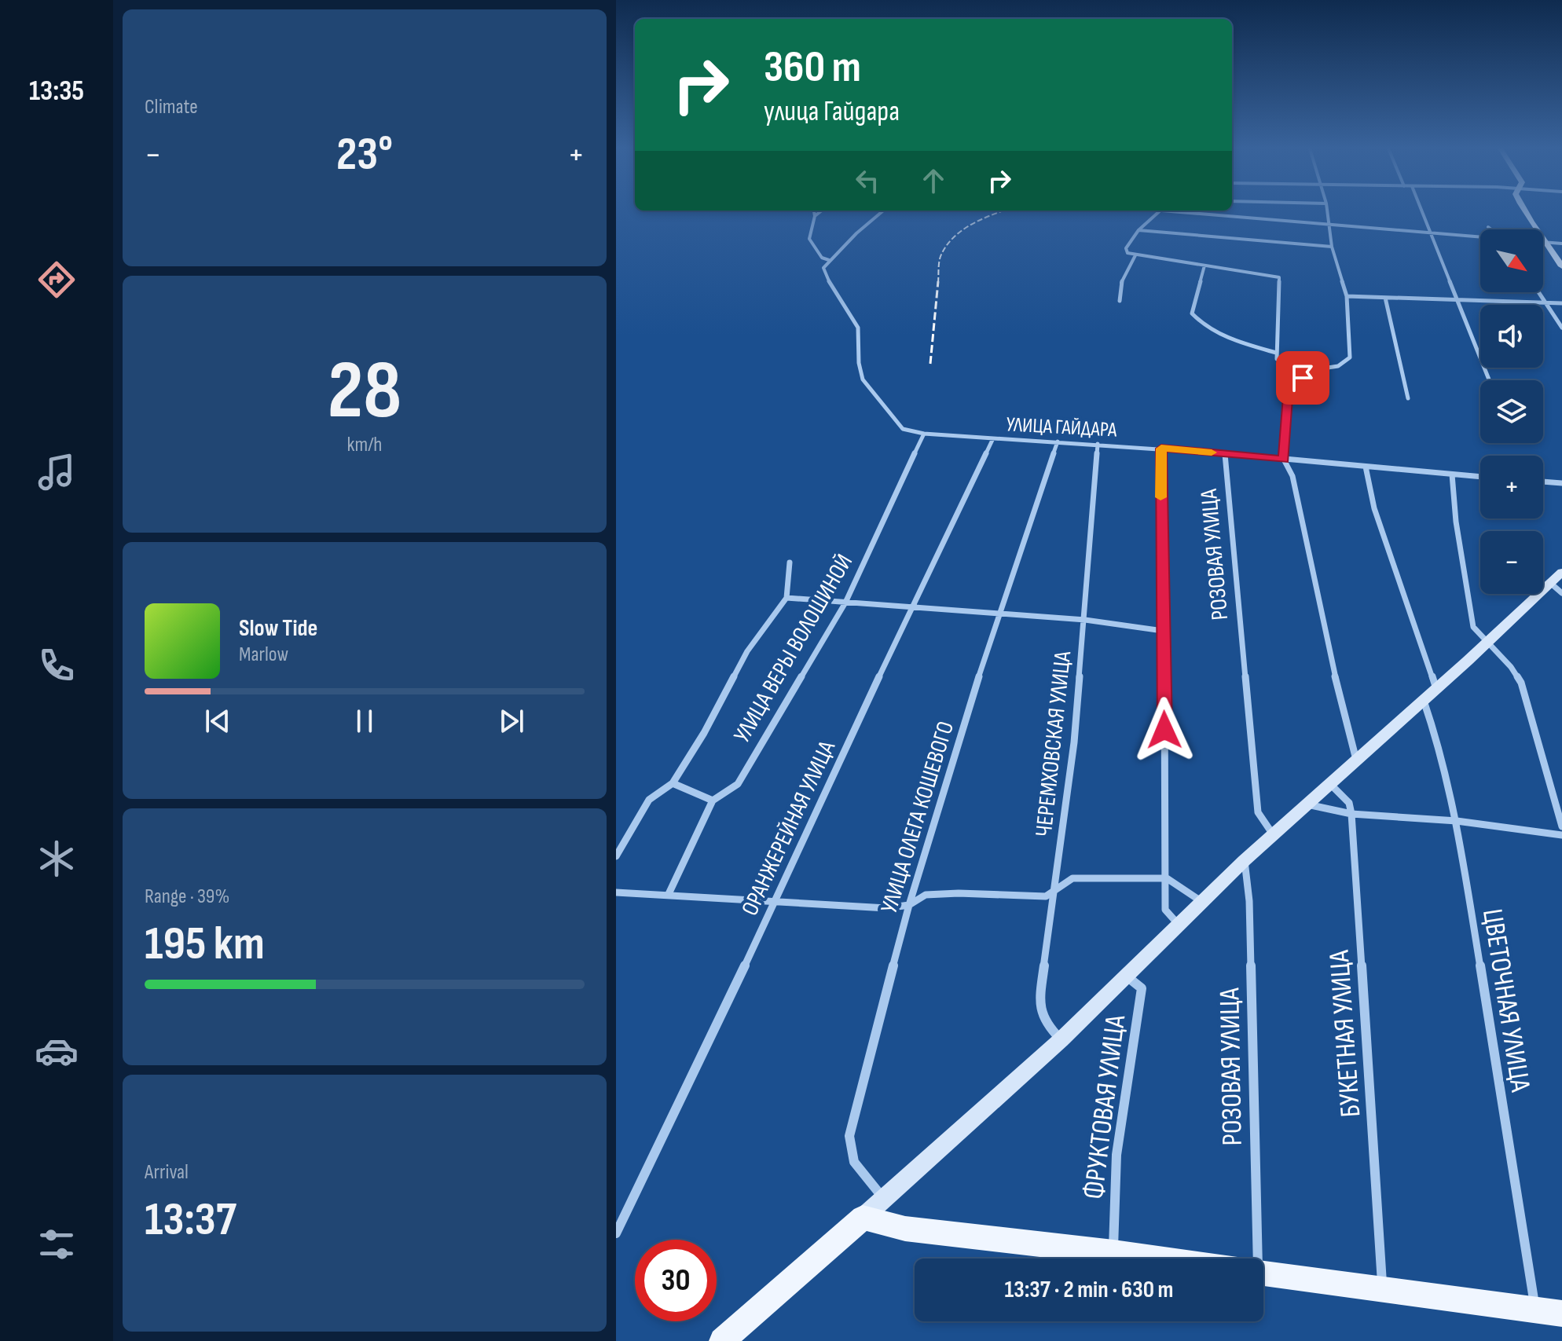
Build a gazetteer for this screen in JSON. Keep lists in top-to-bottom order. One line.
{"streets":{"street":["УЛИЦА ГАЙДАРА","РОЗОВАЯ УЛИЦА","УЛИЦА ВЕРЫ ВОЛОШИНОЙ","ЧЕРЕМХОВСКАЯ УЛИЦА","УЛИЦА ОЛЕГА КОШЕВОГО","ОРАНЖЕРЕЙНАЯ УЛИЦА","ЦВЕТОЧНАЯ УЛИЦА","БУКЕТНАЯ УЛИЦА","ФРУКТОВАЯ УЛИЦА"]},"crossings":[["УЛИЦА ГАЙДАРА","РОЗОВАЯ УЛИЦА"],["УЛИЦА ГАЙДАРА","УЛИЦА ВЕРЫ ВОЛОШИНОЙ"],["УЛИЦА ГАЙДАРА","ЧЕРЕМХОВСКАЯ УЛИЦА"],["УЛИЦА ГАЙДАРА","УЛИЦА ОЛЕГА КОШЕВОГО"],["УЛИЦА ГАЙДАРА","ОРАНЖЕРЕЙНАЯ УЛИЦА"]],"north":"bottom right","page":{"tabs":"13:35","tile":["Climate",["28","km/h"],["Range · 39%","195 km"],["Arrival","13:37"]],"turn":["360 m","улица Гайдара"],"heat":["−","23°","+"],"map_buttons":["+","−"],"song":["Slow Tide","Marlow"],"limit":"30","trip":"13:37 · 2 min · 630 m"}}
